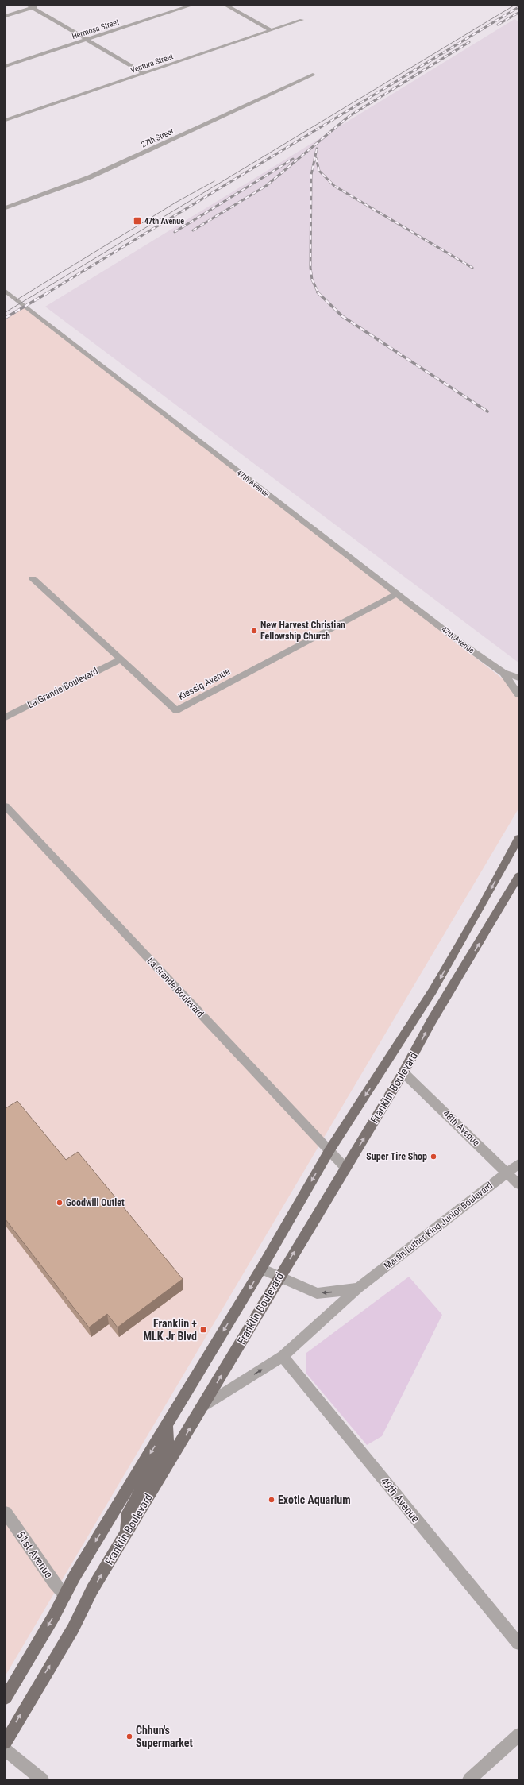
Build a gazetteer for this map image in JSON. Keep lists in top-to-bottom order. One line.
{"streets":{"main road":["Franklin Boulevard"],"street":["Hermosa Street","Ventura Street","27th Street","47th Avenue","Kiessig Avenue","La Grande Boulevard","48th Avenue","Martin Luther King Junior Boulevard","49th Avenue","51st Avenue"]},"crossings":[["47th Avenue","Kiessig Avenue"],["Kiessig Avenue","La Grande Boulevard"],["La Grande Boulevard","Franklin Boulevard"],["Franklin Boulevard","48th Avenue"],["Franklin Boulevard","Martin Luther King Junior Boulevard"],["Franklin Boulevard","51st Avenue"],["48th Avenue","Martin Luther King Junior Boulevard"],["Martin Luther King Junior Boulevard","49th Avenue"]],"places":{"transit":["47th Avenue","Franklin + MLK Jr Blvd"],"other":["New Harvest Christian Fellowship Church","Super Tire Shop","Goodwill Outlet","Exotic Aquarium","Chhun's Supermarket"]}}
